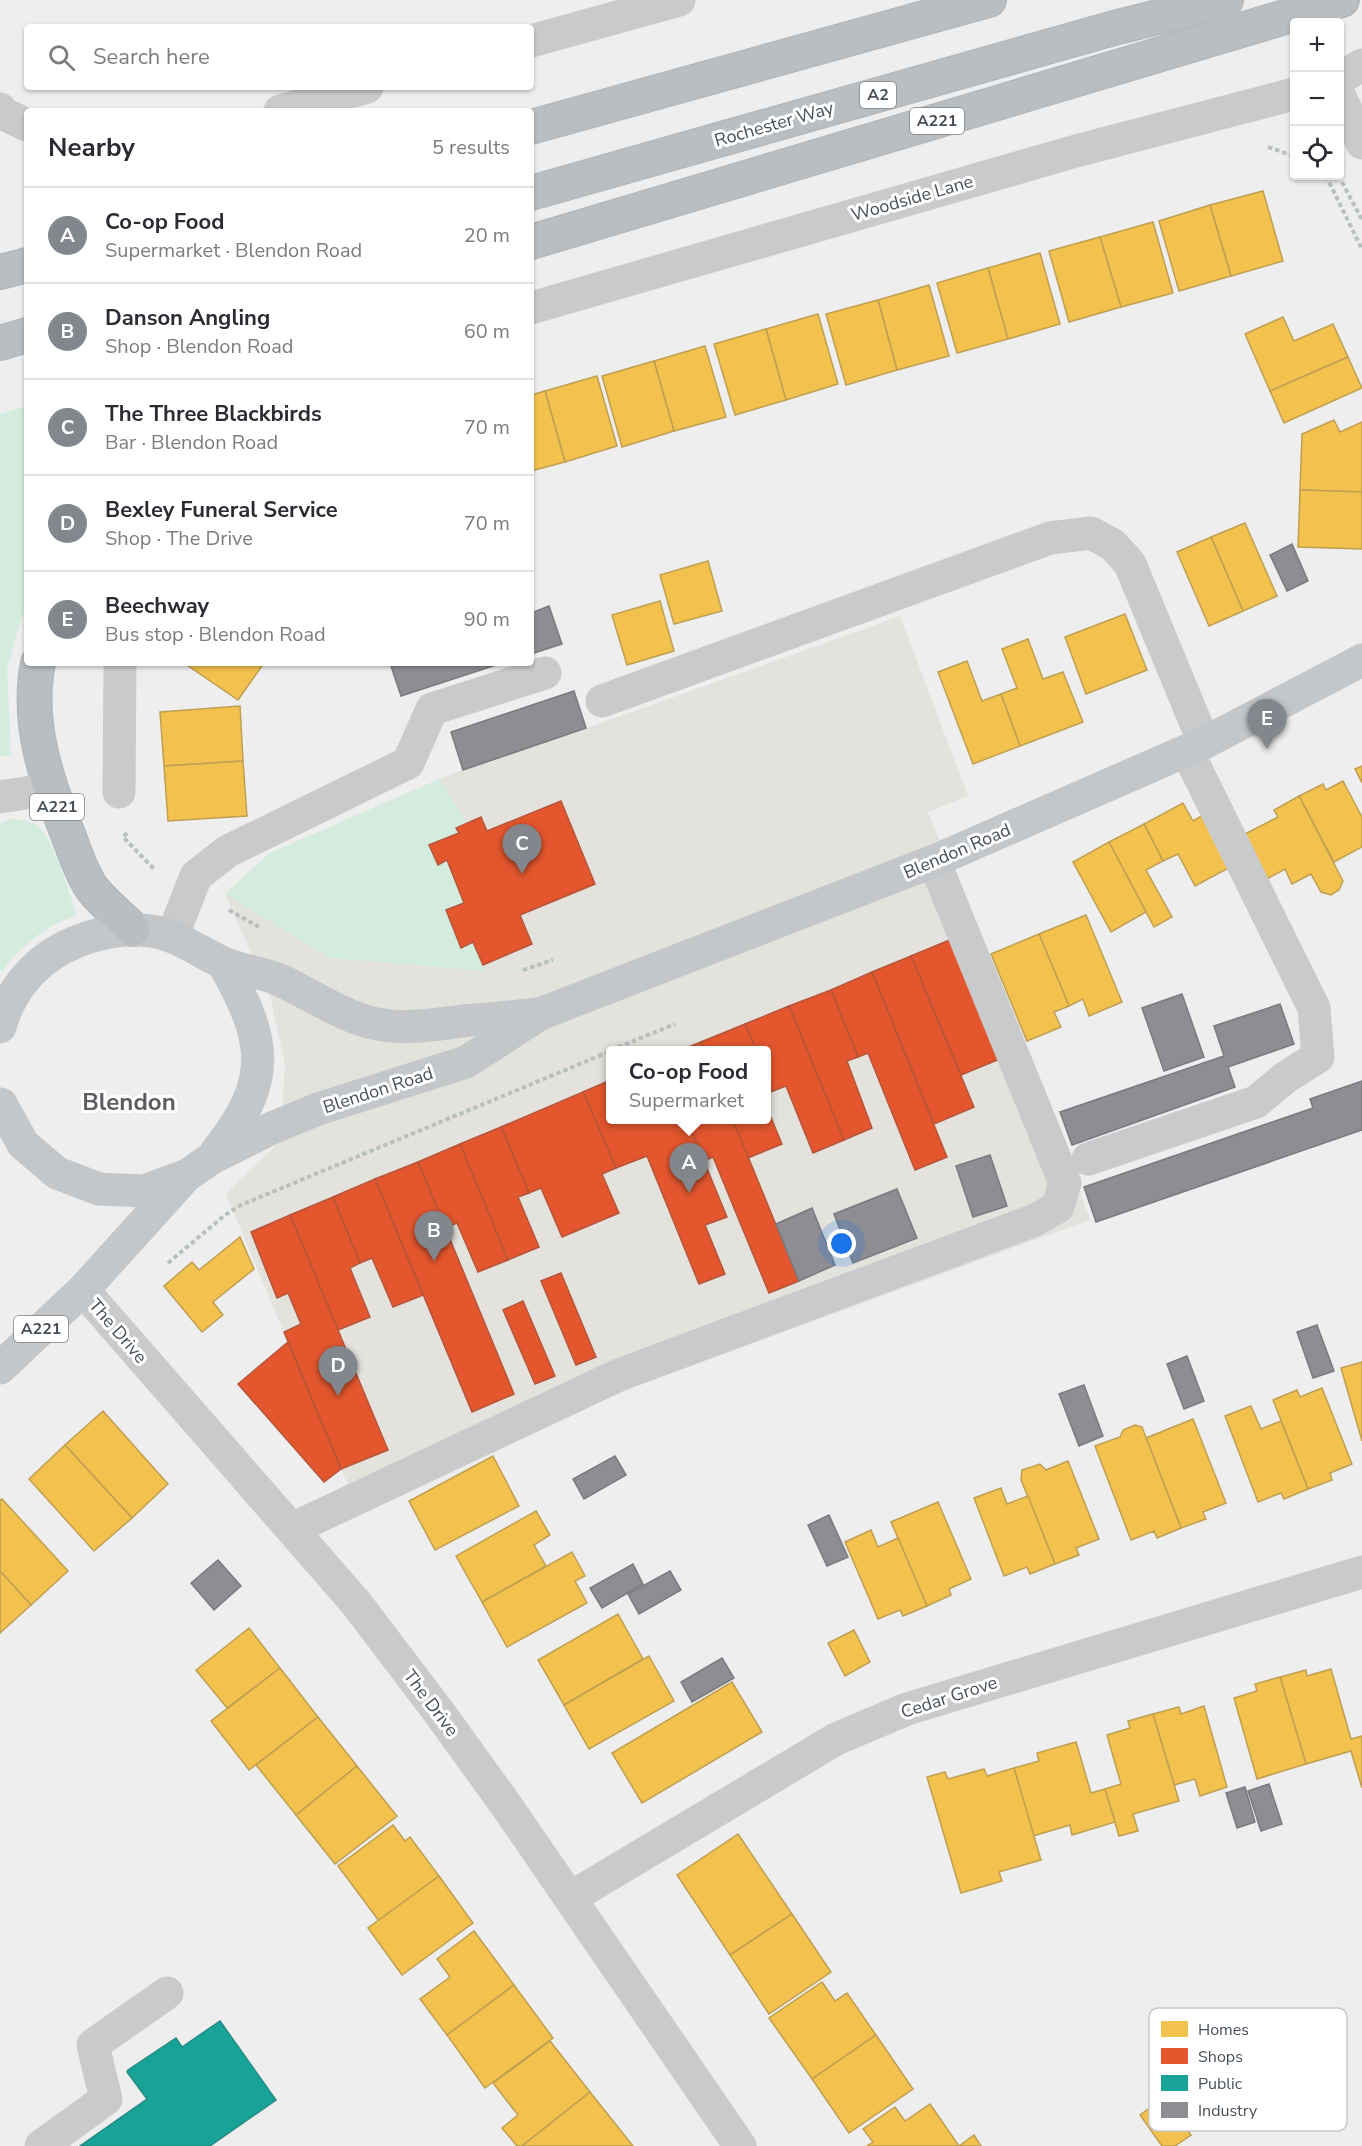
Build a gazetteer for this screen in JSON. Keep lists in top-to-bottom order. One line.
{"streets":{"highway":["A2","A221","Rochester Way"],"main road":["Blendon Road"],"street":["Woodside Lane","The Drive","Cedar Grove"]},"crossings":[["A221","Blendon Road"],["Blendon Road","The Drive"],["The Drive","Cedar Grove"]],"districts":["Blendon"],"legend":["Homes","Shops","Public","Industry"],"page":{"map_buttons":["+","−"],"search":"Search here","heading":["Nearby","5 results"],"list":[{"mark":"A","name":"Co-op Food","note":"Supermarket · Blendon Road","value":"20 m"},{"mark":"B","name":"Danson Angling","note":"Shop · Blendon Road","value":"60 m"},{"mark":"C","name":"The Three Blackbirds","note":"Bar · Blendon Road","value":"70 m"},{"mark":"D","name":"Bexley Funeral Service","note":"Shop · The Drive","value":"70 m"},{"mark":"E","name":"Beechway","note":"Bus stop · Blendon Road","value":"90 m"}],"pins":["E","C","A","B","D"],"popup":["Co-op Food","Supermarket"]}}
